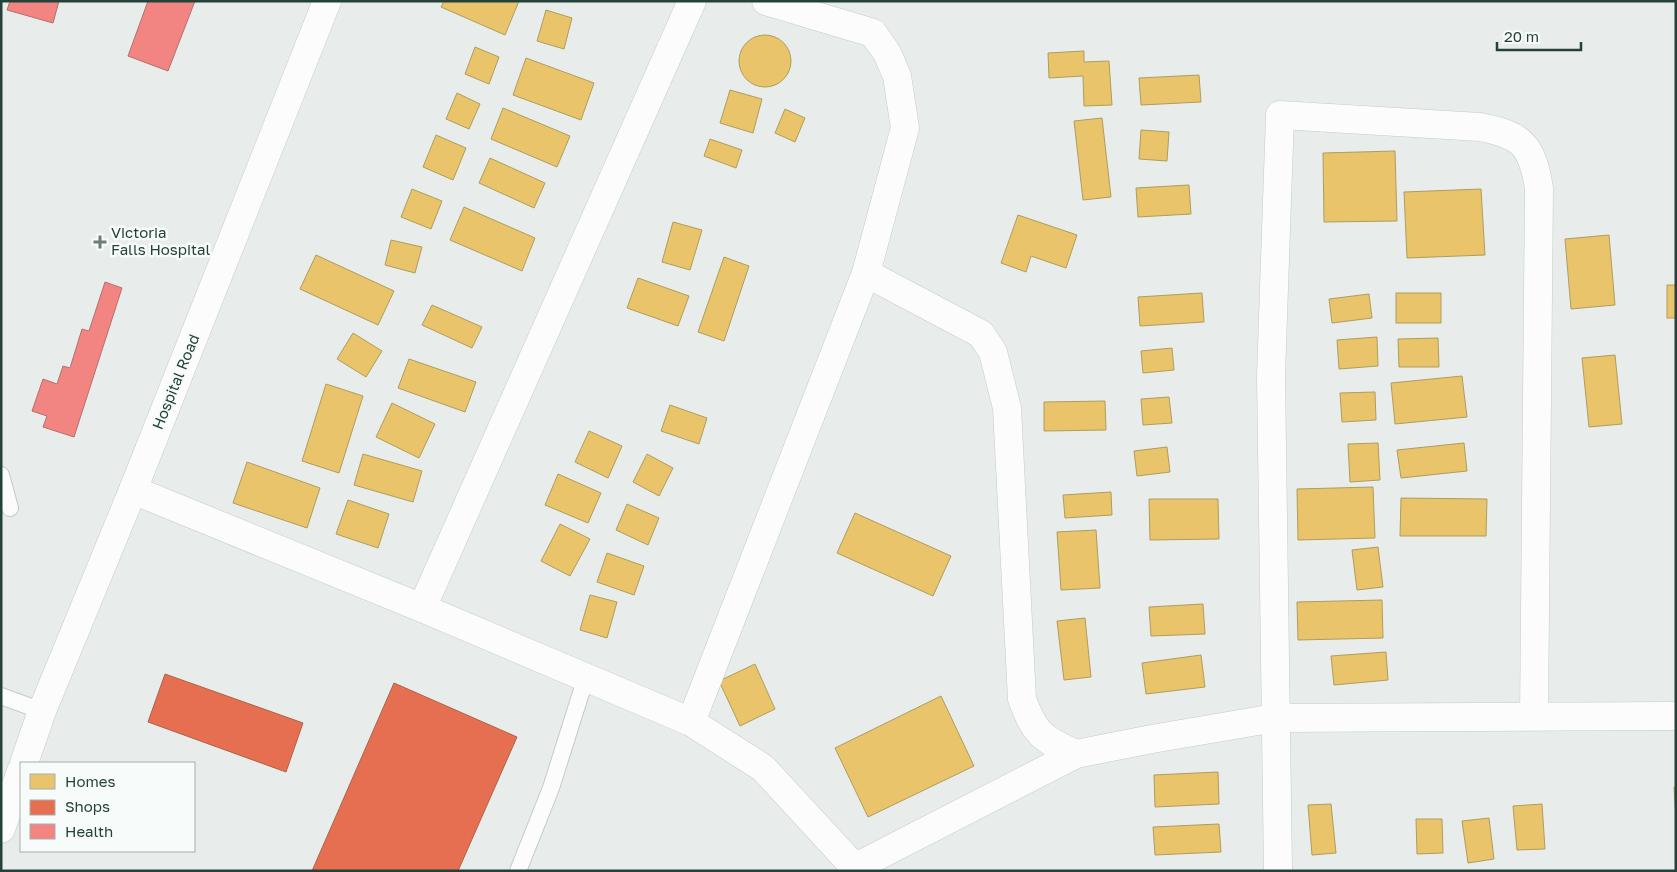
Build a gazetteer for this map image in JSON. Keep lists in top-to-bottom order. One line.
{"streets":{"street":["Hospital Road"]},"places":{"health":["Victoria Falls Hospital"]},"legend":["Homes","Shops","Health"],"scale_bar":"20 m"}
